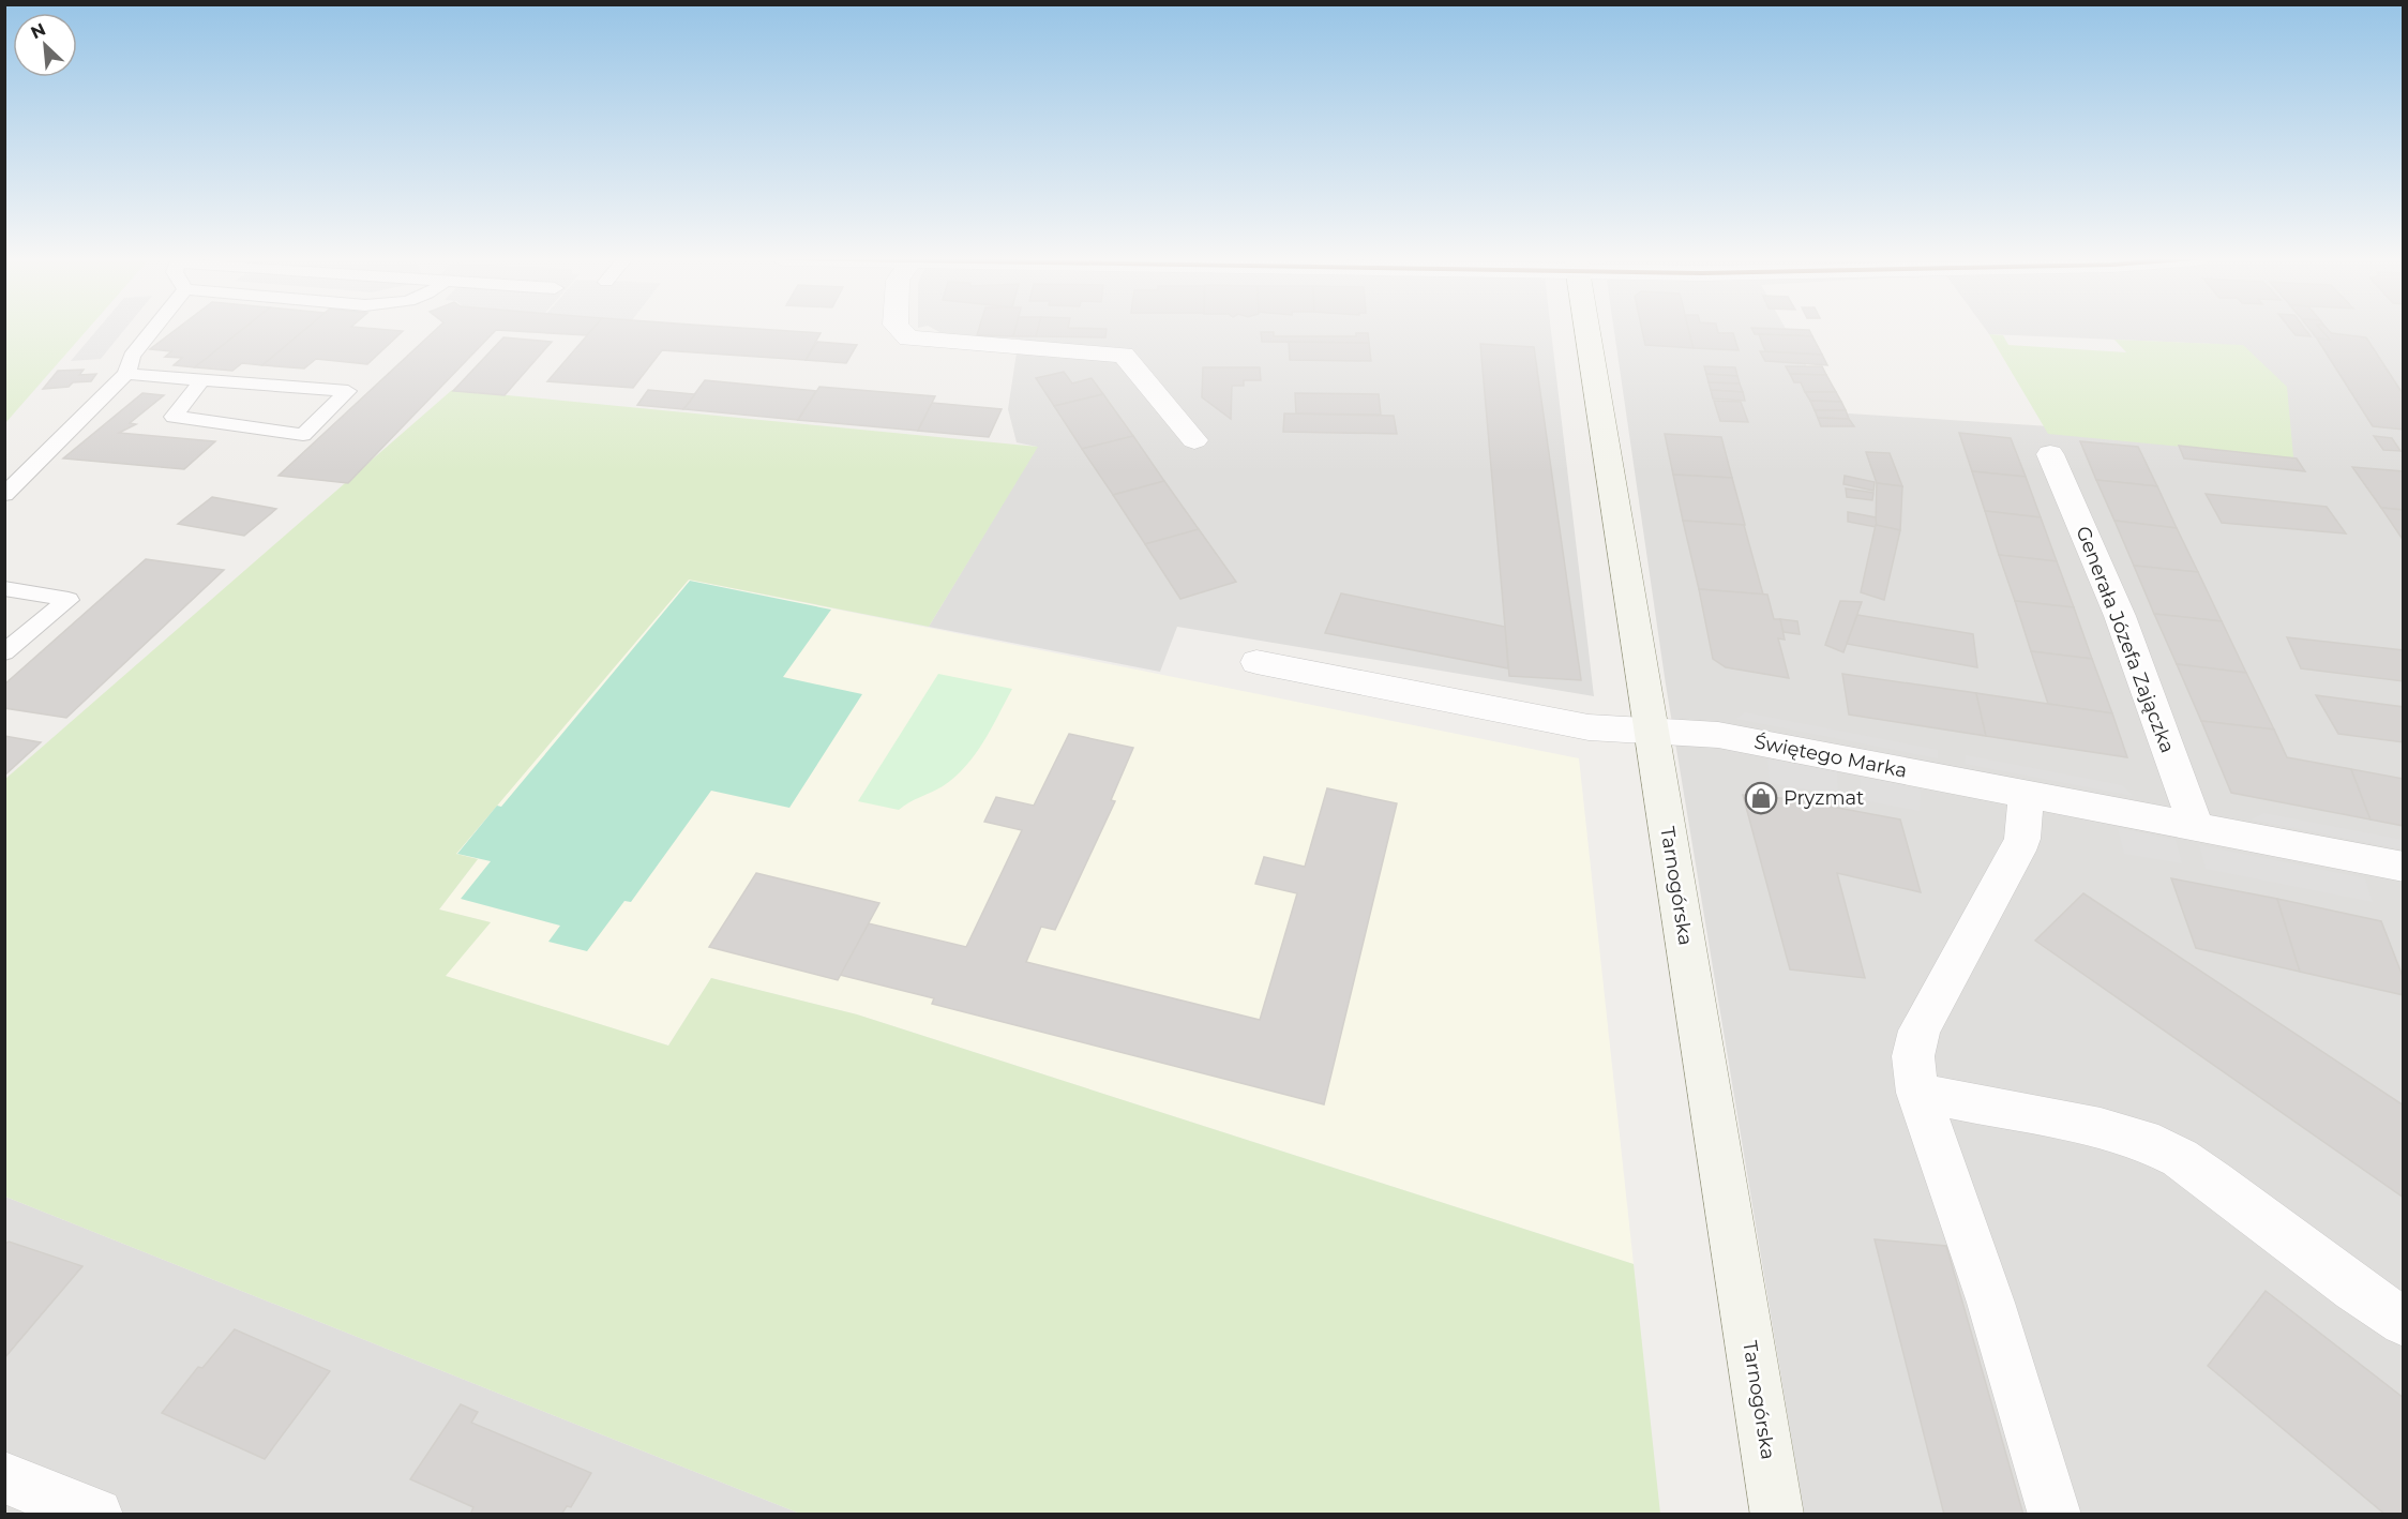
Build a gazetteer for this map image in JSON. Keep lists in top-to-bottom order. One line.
{"streets":{"main road":["Tarnogórska"],"street":["Generała Józefa Zajączka","Świętego Marka"]},"crossings":[["Generała Józefa Zajączka","Świętego Marka"],["Świętego Marka","Tarnogórska"]],"places":{"shop":["Pryzmat"]},"north":"top left"}
